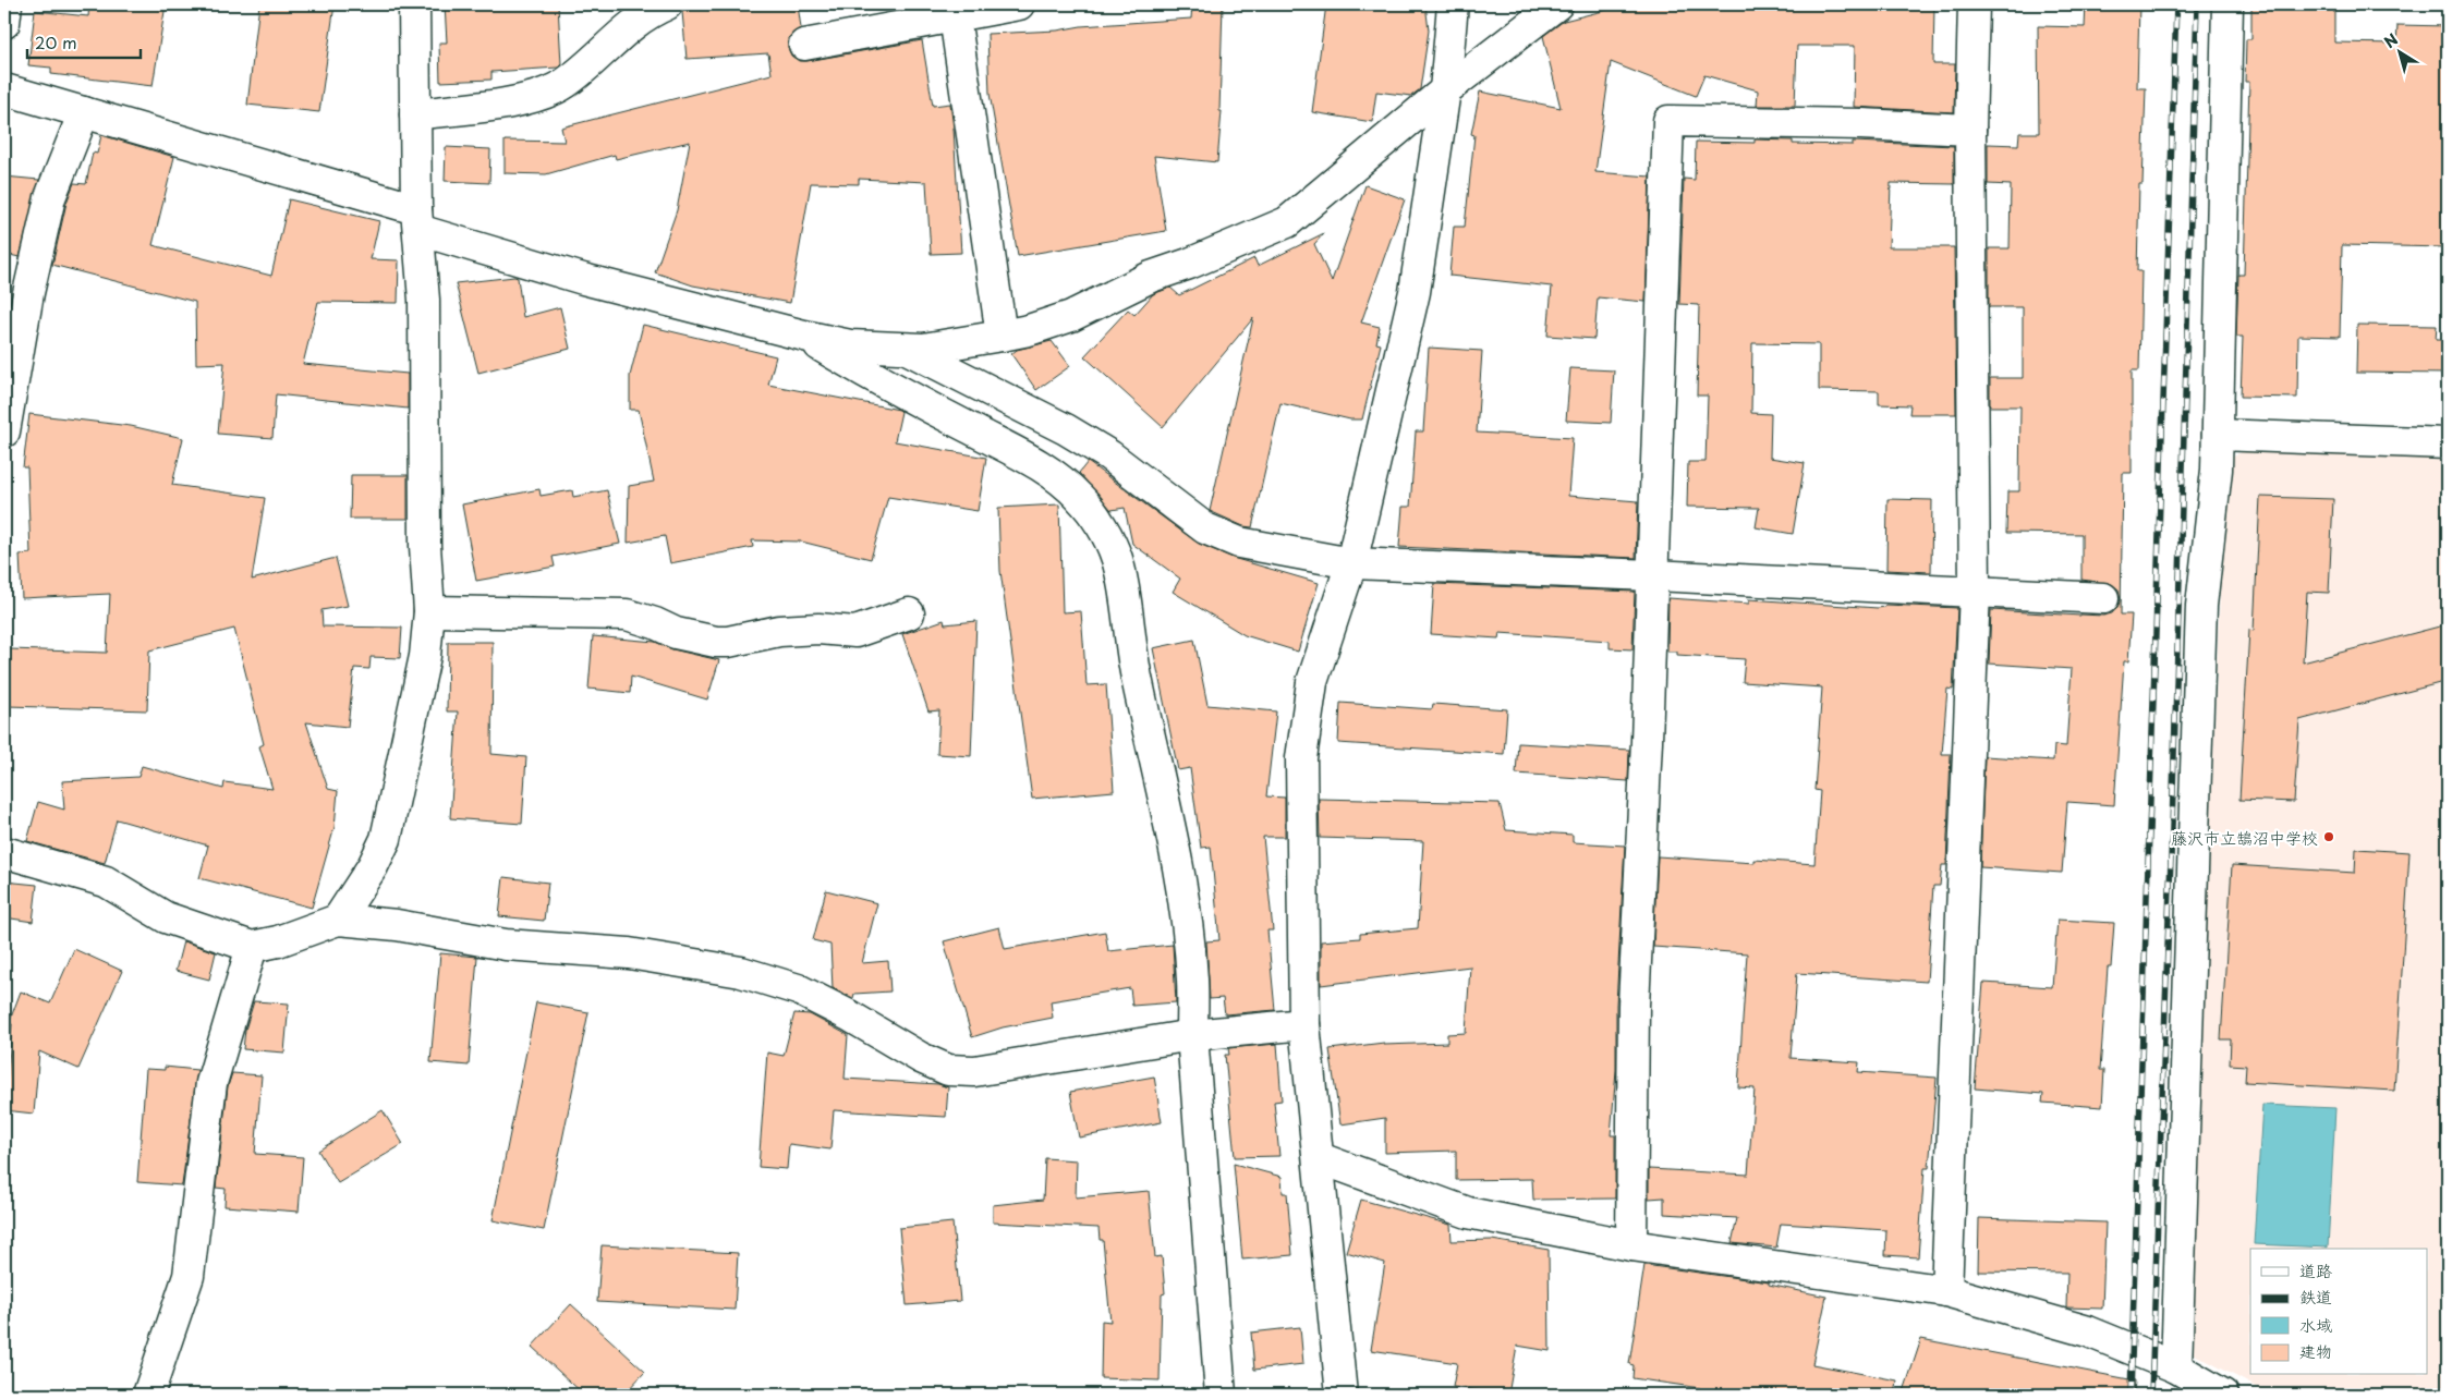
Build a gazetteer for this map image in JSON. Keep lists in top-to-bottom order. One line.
{"places":["藤沢市立鵠沼中学校"],"legend":["道路","鉄道","水域","建物"],"scale_bar":"20 m","north":"top left"}
